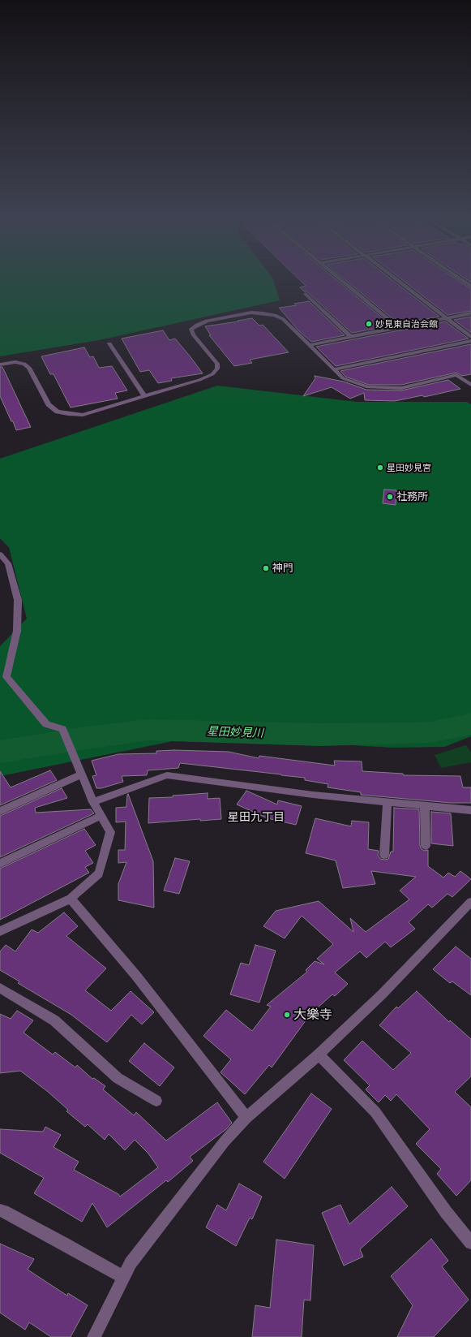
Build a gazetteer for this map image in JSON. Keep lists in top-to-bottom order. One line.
{"districts":["星田九丁目"],"water":["星田妙見川"],"places":["妙見東自治会館","星田妙見宮","社務所","神門","大樂寺"]}
